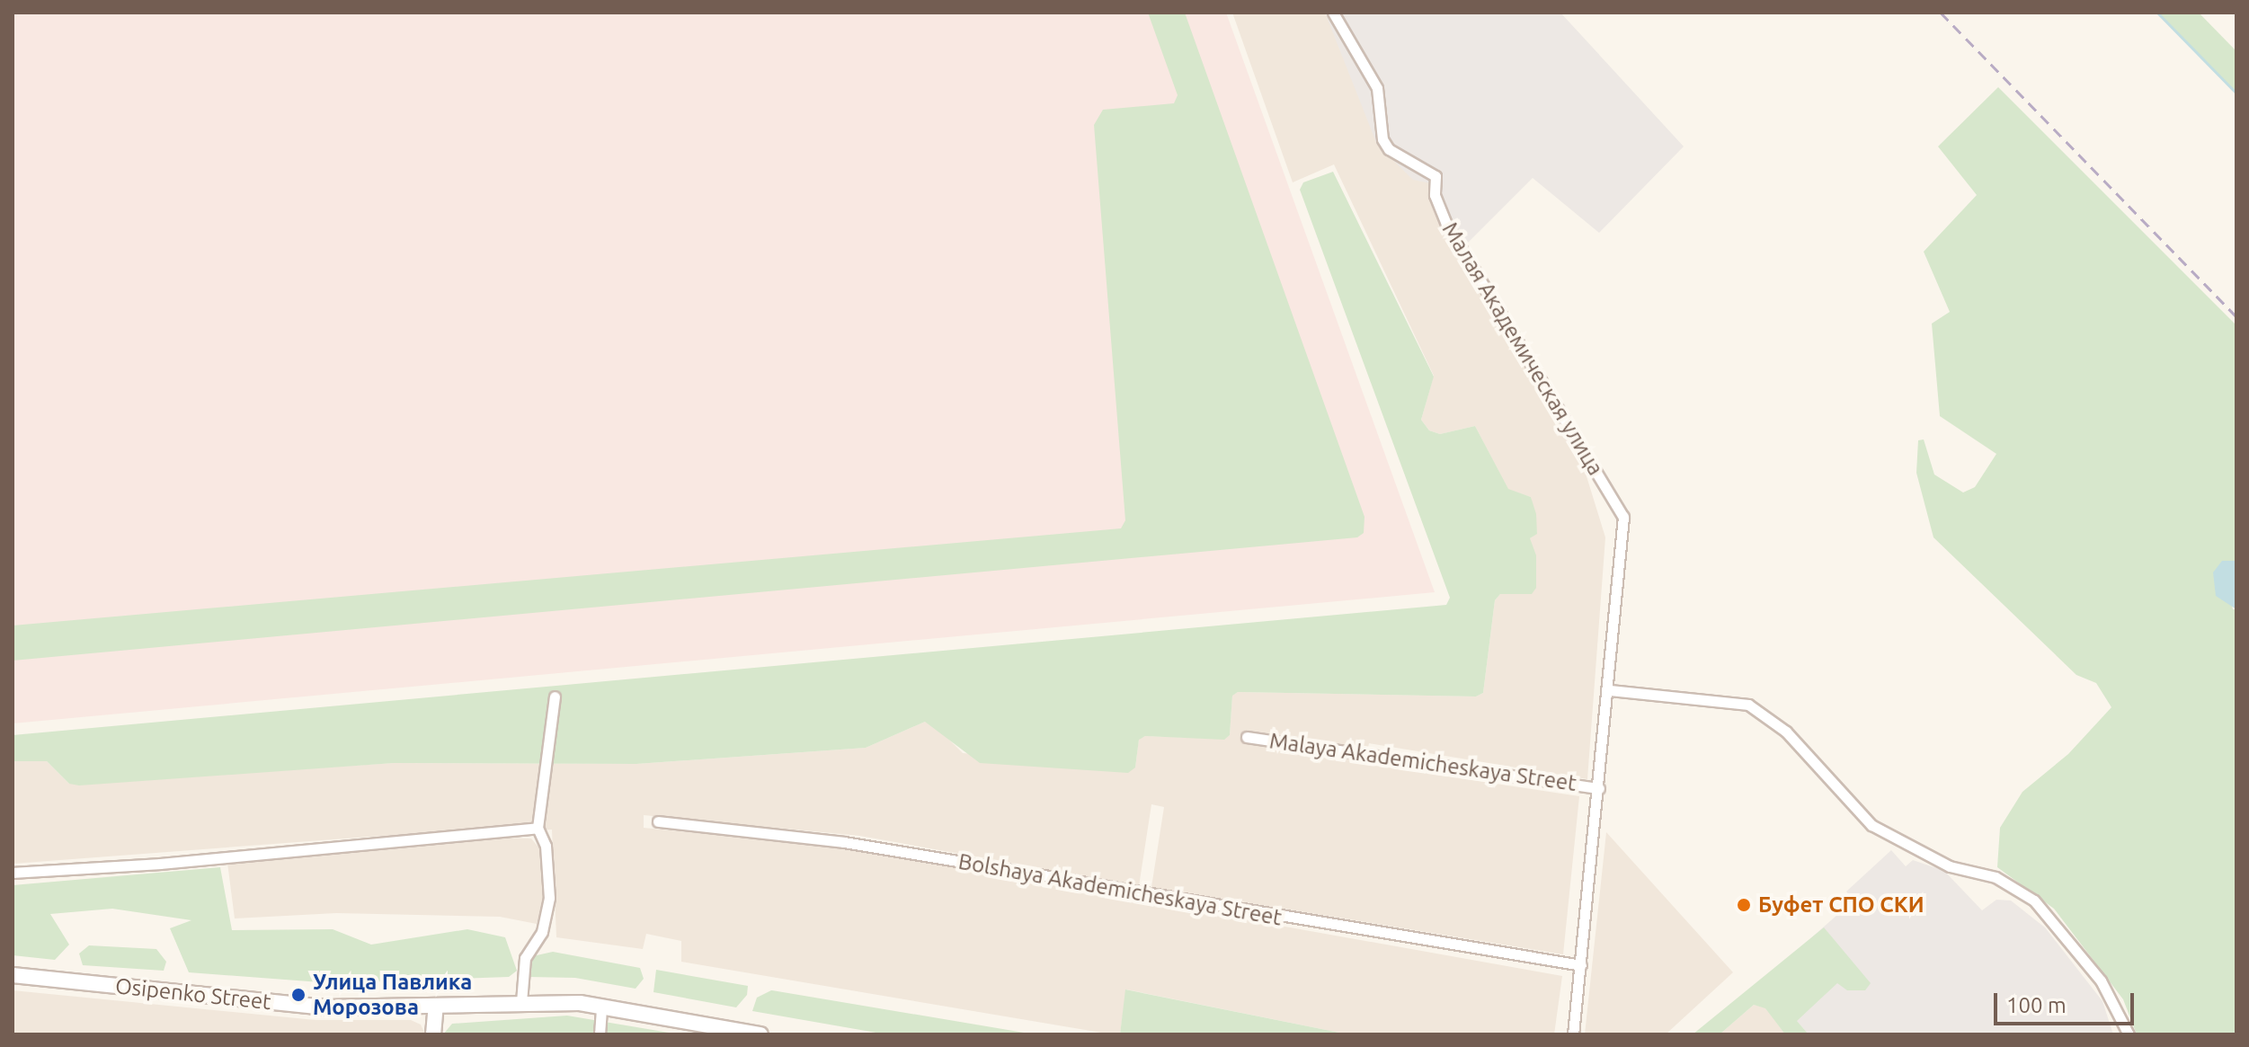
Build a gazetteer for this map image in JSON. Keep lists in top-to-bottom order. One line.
{"streets":{"main road":["Osipenko Street"],"street":["Малая Академическая улица","Malaya Akademicheskaya Street","Bolshaya Akademicheskaya Street"]},"places":["Буфет СПО СКИ","Улица Павлика Морозова"],"scale_bar":"100 m"}
